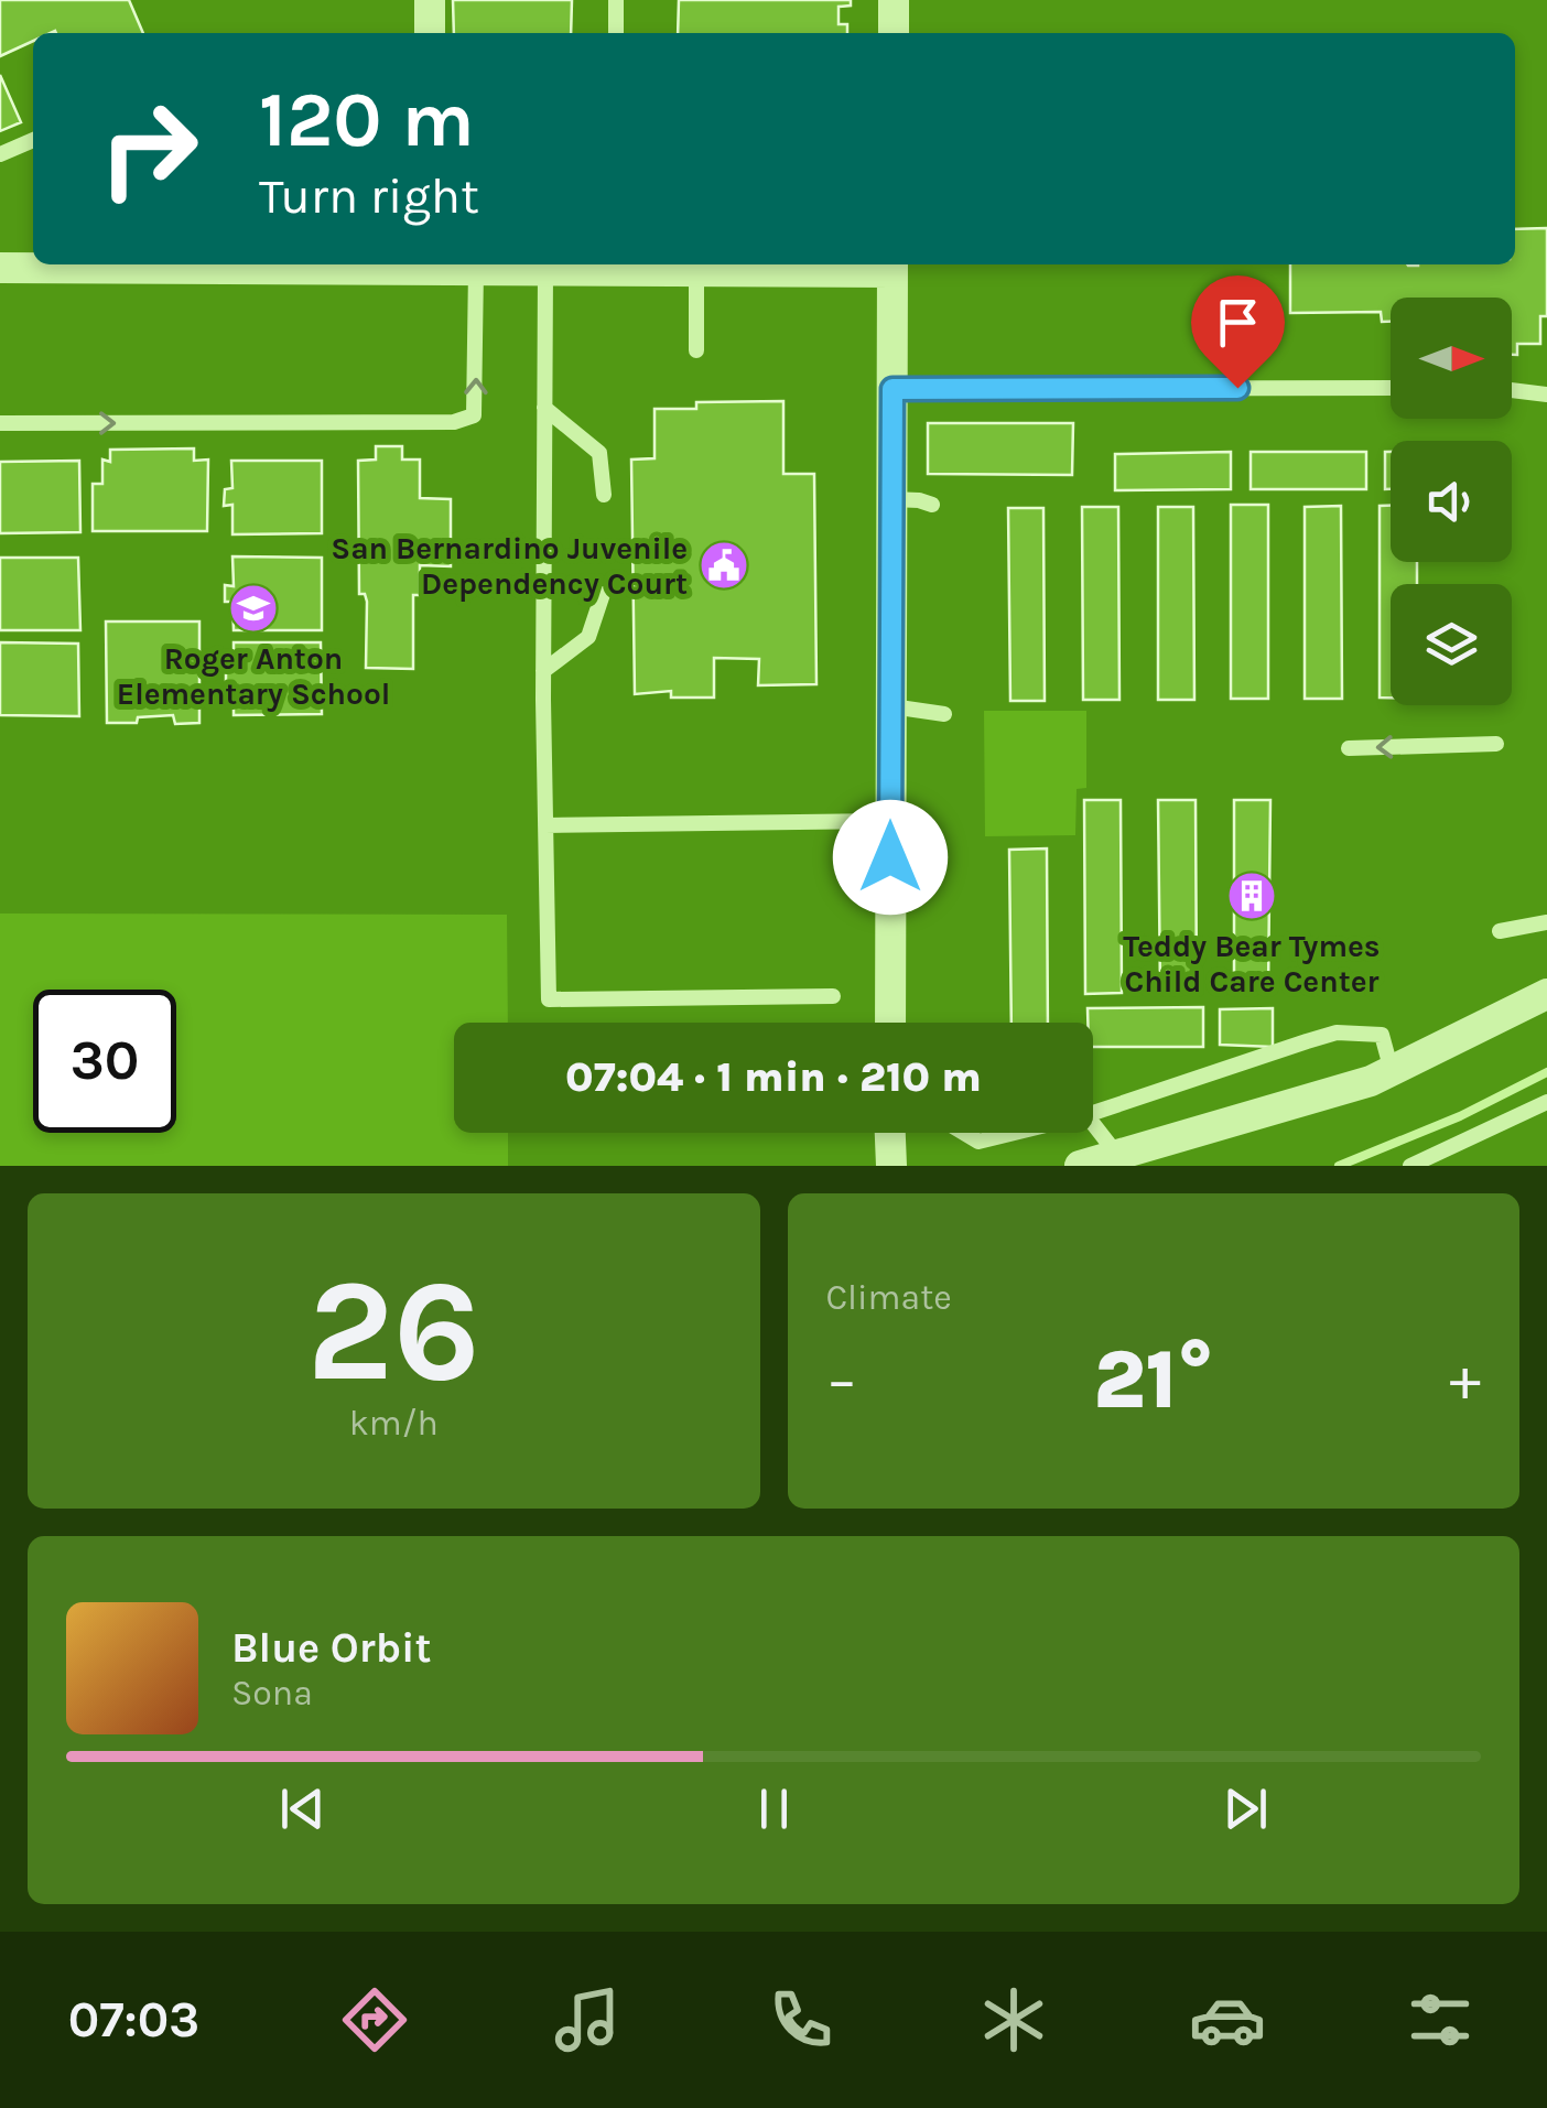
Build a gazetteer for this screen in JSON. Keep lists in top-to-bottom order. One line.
{"places":{"public building":["San Bernardino Juvenile Dependency Court"],"school or university":["Roger Anton Elementary School"],"building":["Teddy Bear Tymes Child Care Center"]},"north":"right","page":{"turn":["120 m","Turn right"],"limit":"30","trip":"07:04 · 1 min · 210 m","tile":[["26","km/h"],"Climate"],"heat":["−","21°","+"],"song":["Blue Orbit","Sona"],"tabs":"07:03"}}
